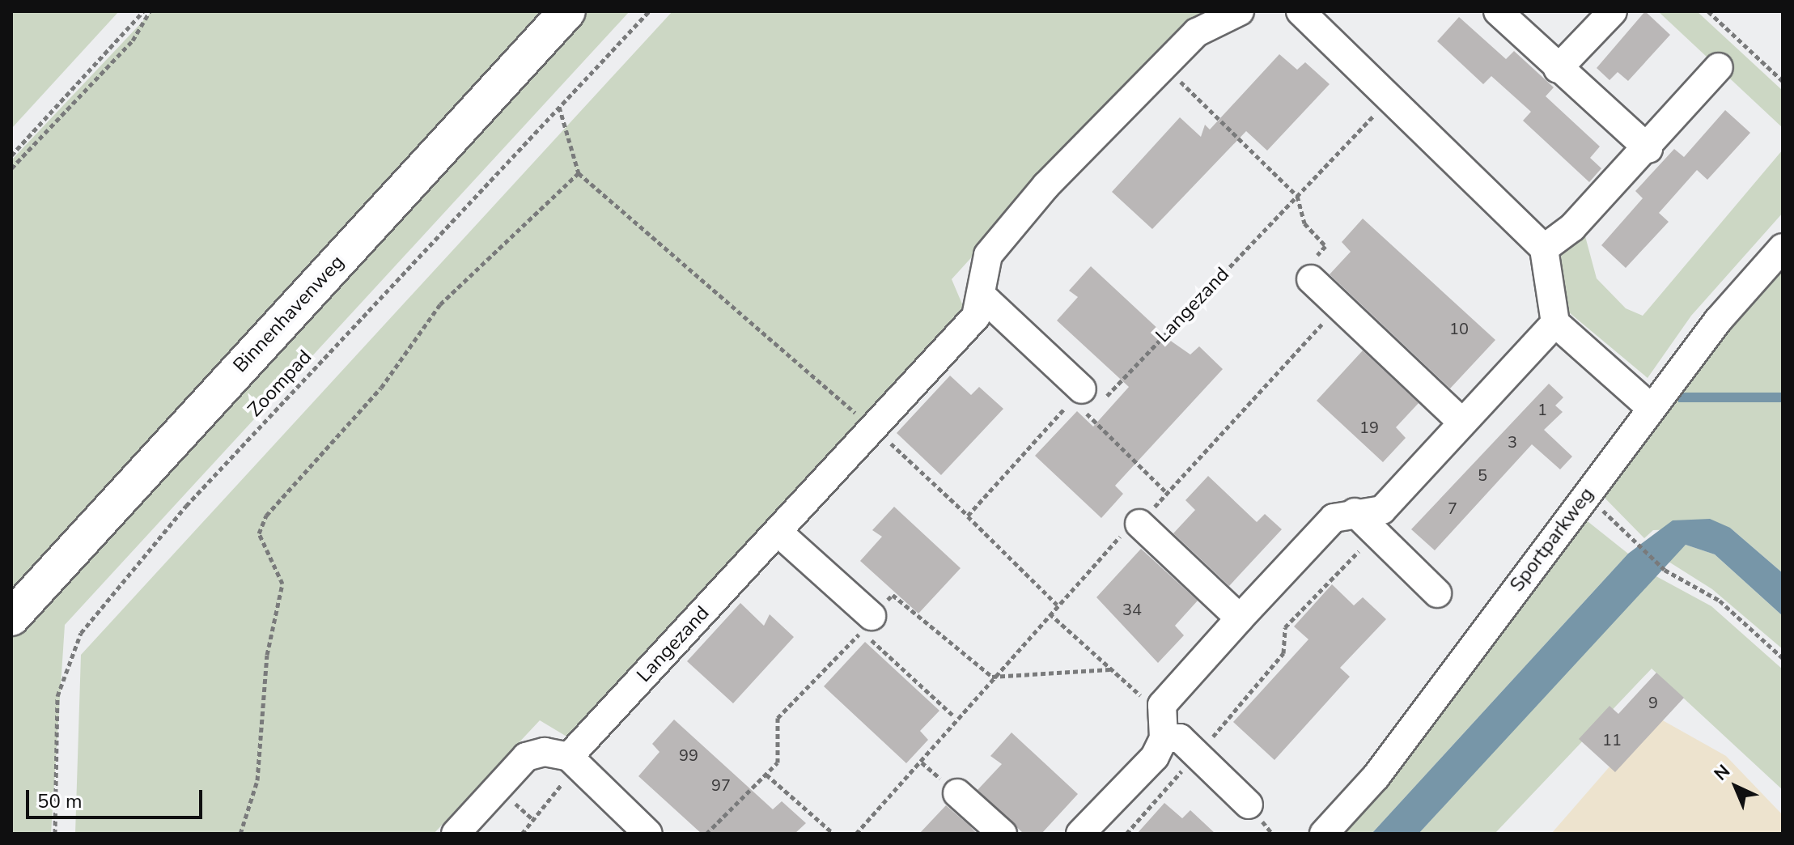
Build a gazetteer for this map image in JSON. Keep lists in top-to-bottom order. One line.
{"streets":{"street":["Langezand","Binnenhavenweg","Sportparkweg"],"path":["Zoompad"]},"house_numbers":["10","1","19","3","5","7","34","9","11","99","97"],"scale_bar":"50 m","north":"top left"}
